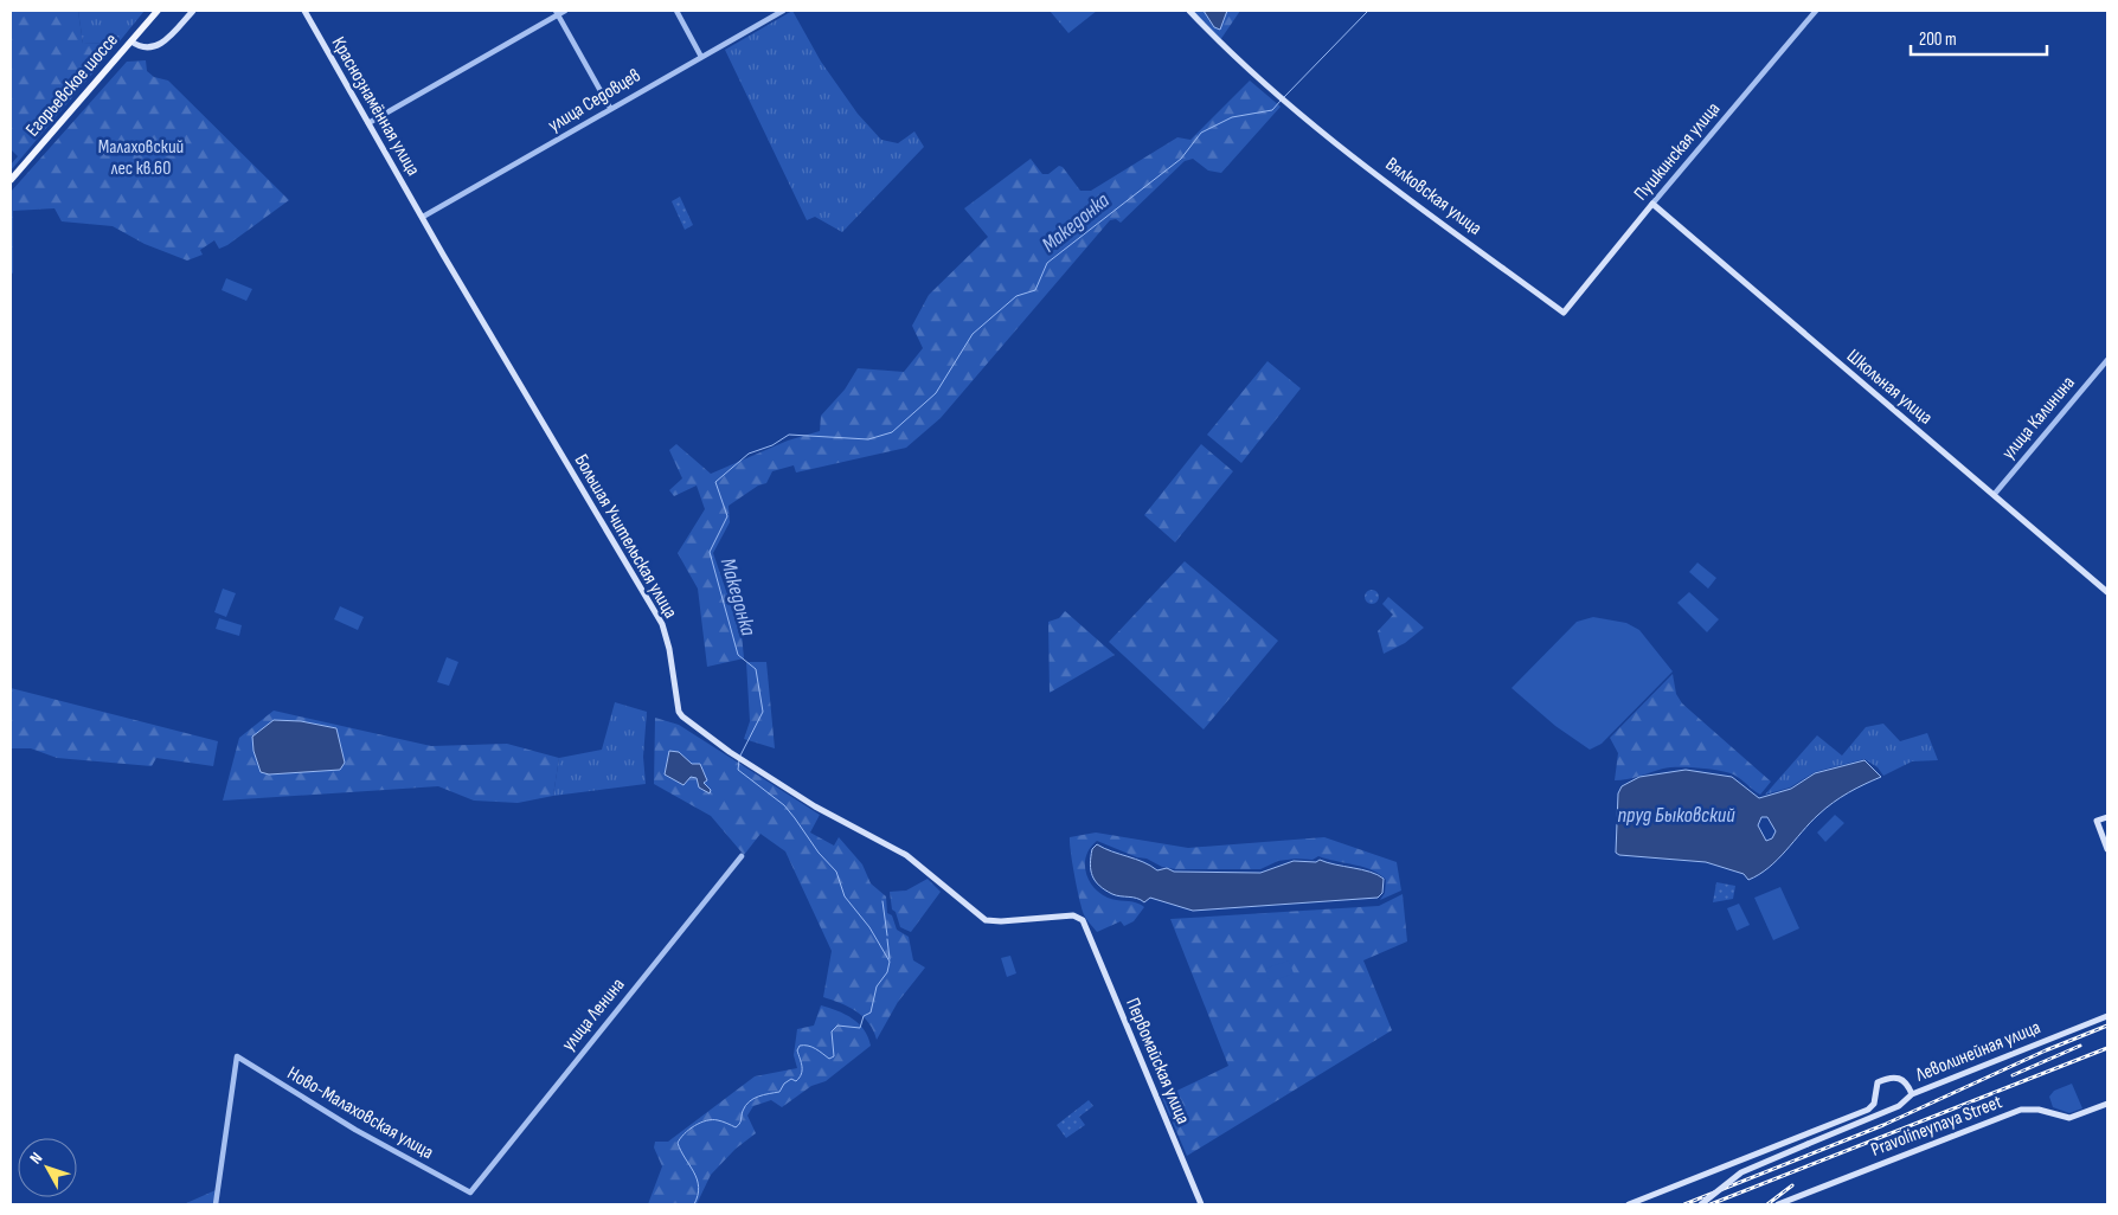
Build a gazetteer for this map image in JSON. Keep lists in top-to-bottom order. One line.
{"streets":{"main road":["Егорьевское шоссе","Краснознамённая улица","Пушкинская улица","Вялковская улица","Школьная улица","Большая Учительская улица","Леволинейная улица","Первомайская улица","Pravolineynaya Street"],"street":["улица Седовцев","улица Калинина","улица Ленина","Ново-Малаховская улица"]},"crossings":[["улица Седовцев","Краснознамённая улица"],["улица Седовцев","Большая Учительская улица"],["Краснознамённая улица","Большая Учительская улица"],["Пушкинская улица","Вялковская улица"],["Пушкинская улица","Школьная улица"],["Школьная улица","улица Калинина"],["Большая Учительская улица","Первомайская улица"],["улица Ленина","Ново-Малаховская улица"]],"water":["Македонка","пруд Быковский"],"parks":["Малаховский лес кв.60"],"scale_bar":"200 m","north":"top left"}
